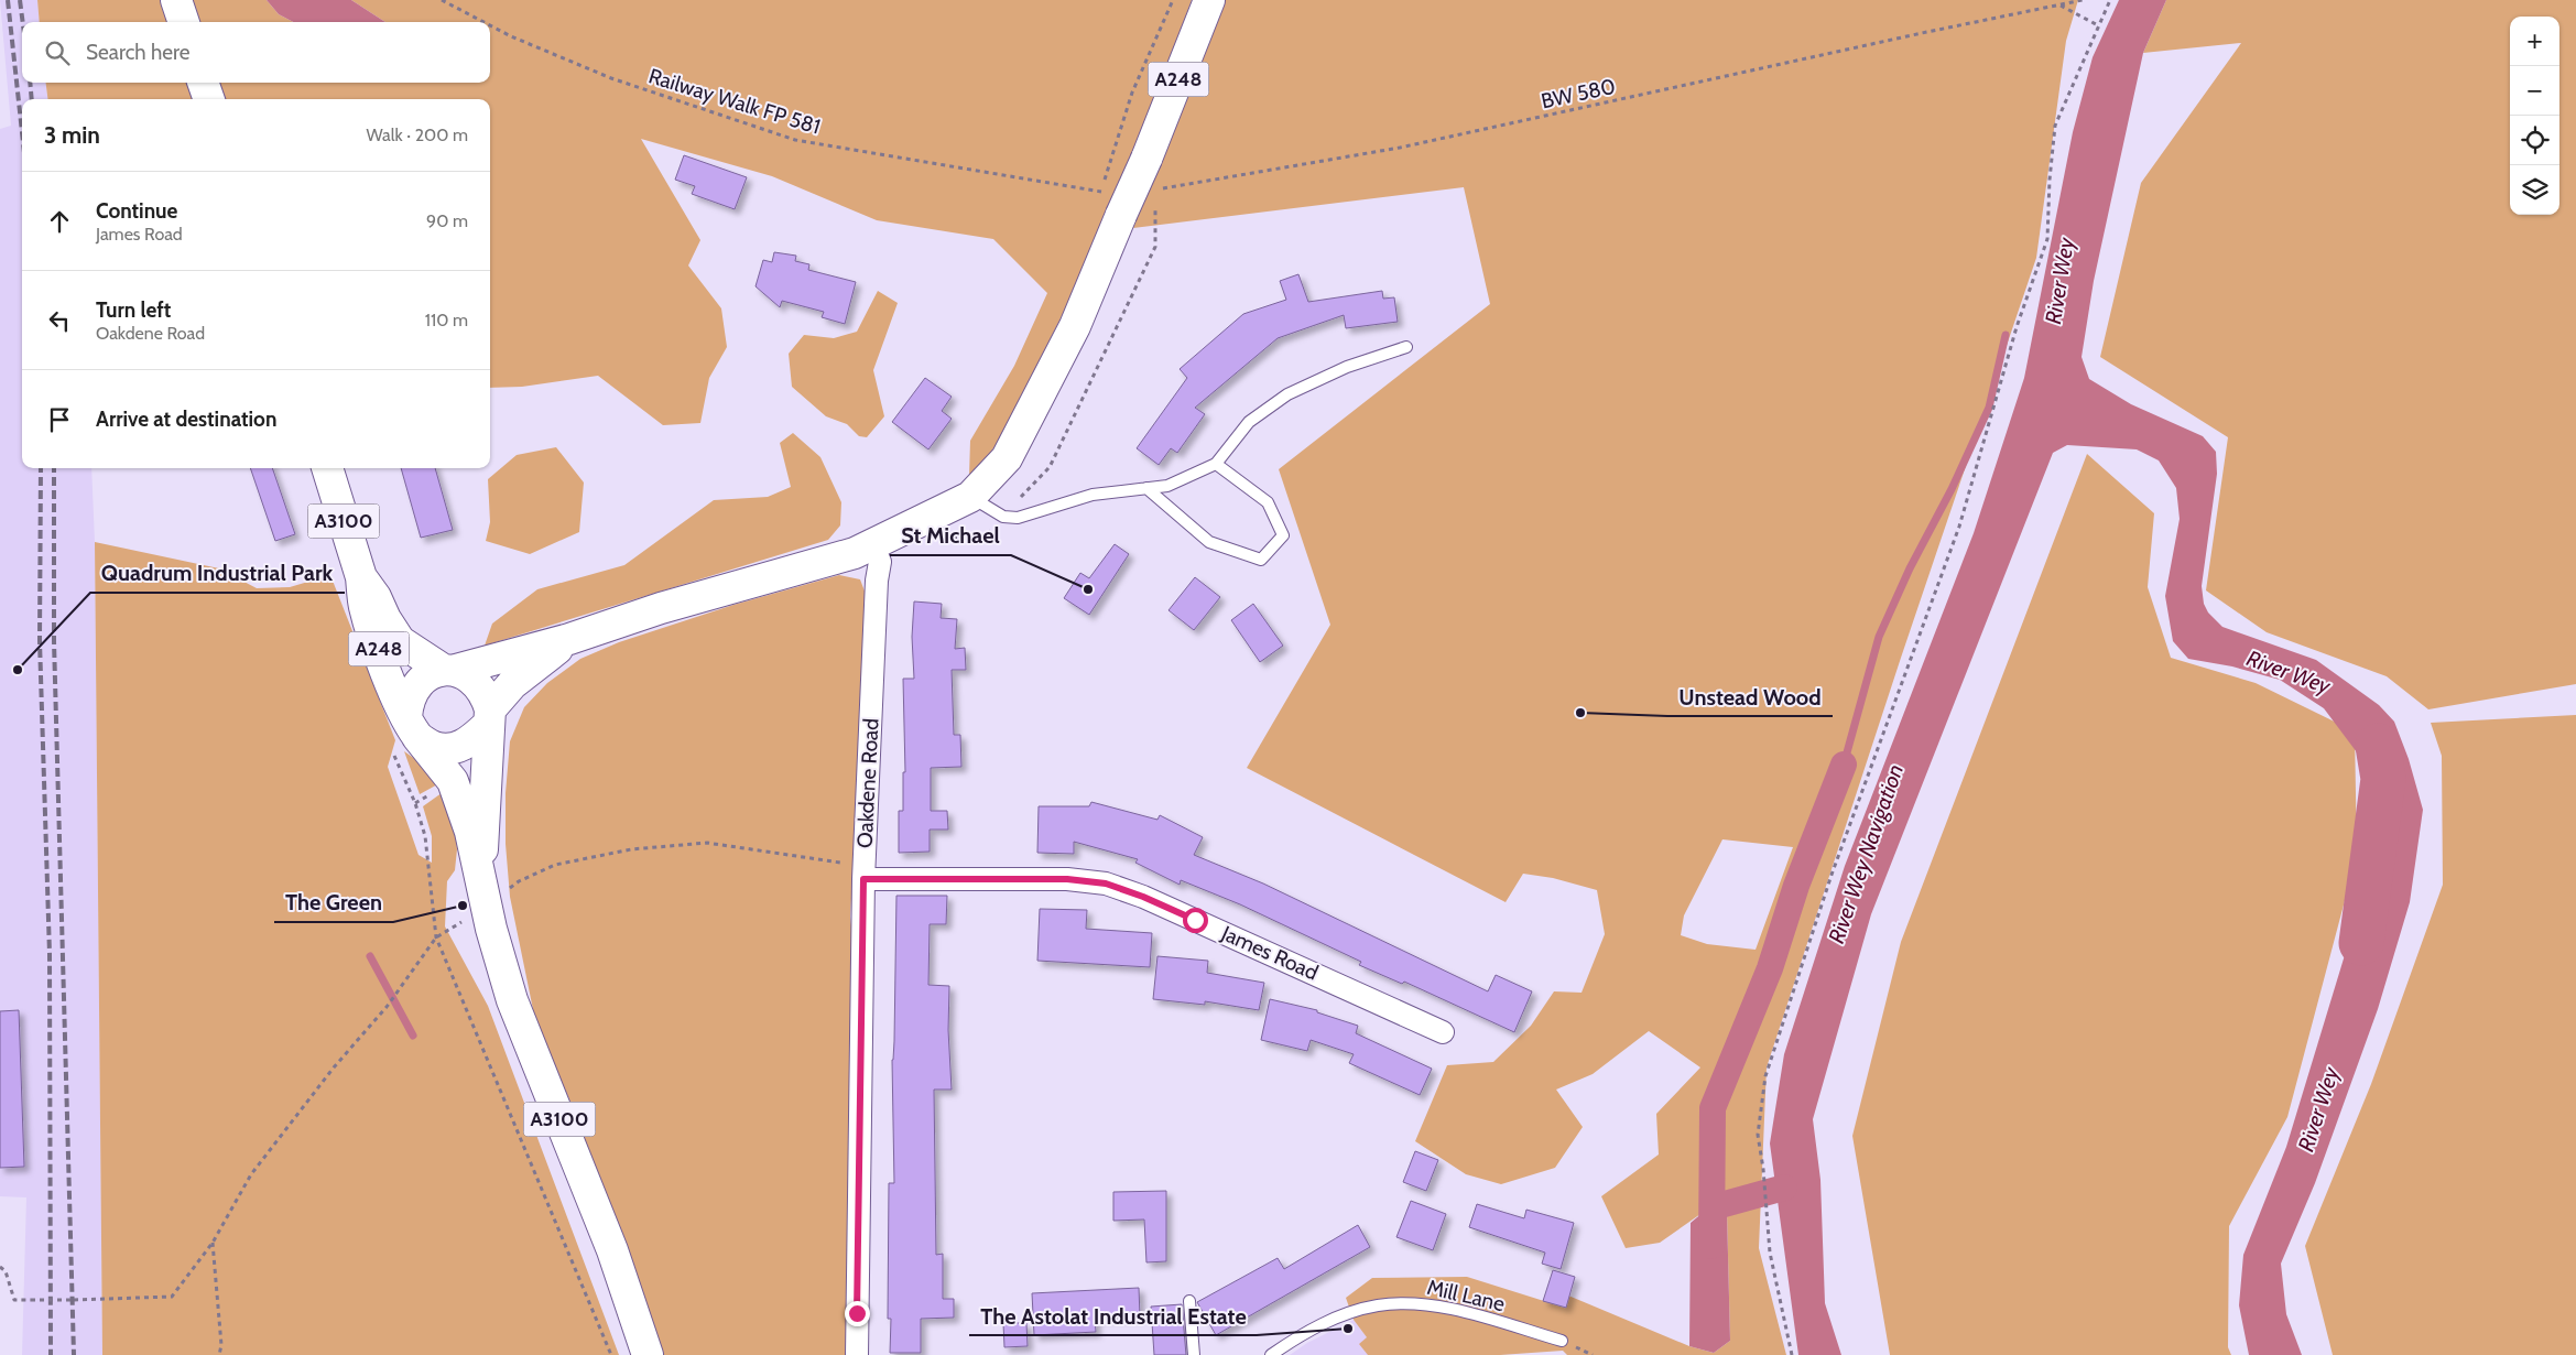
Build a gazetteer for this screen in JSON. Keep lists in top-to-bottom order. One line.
{"streets":{"main road":["A248","A3100"],"street":["Oakdene Road","James Road"],"lane":["Mill Lane"],"path":["BW 580","Railway Walk FP 581"]},"crossings":[["A248","A3100"],["A248","Oakdene Road"],["Oakdene Road","James Road"]],"water":["River Wey","River Wey Navigation"],"places":["St Michael","Quadrum Industrial Park","Unstead Wood","The Green","The Astolat Industrial Estate"],"page":{"map_buttons":["+","−"],"search":"Search here","heading":["3 min","Walk · 200 m"],"list":[["Continue","James Road","90 m"],["Turn left","Oakdene Road","110 m"],"Arrive at destination"]}}
